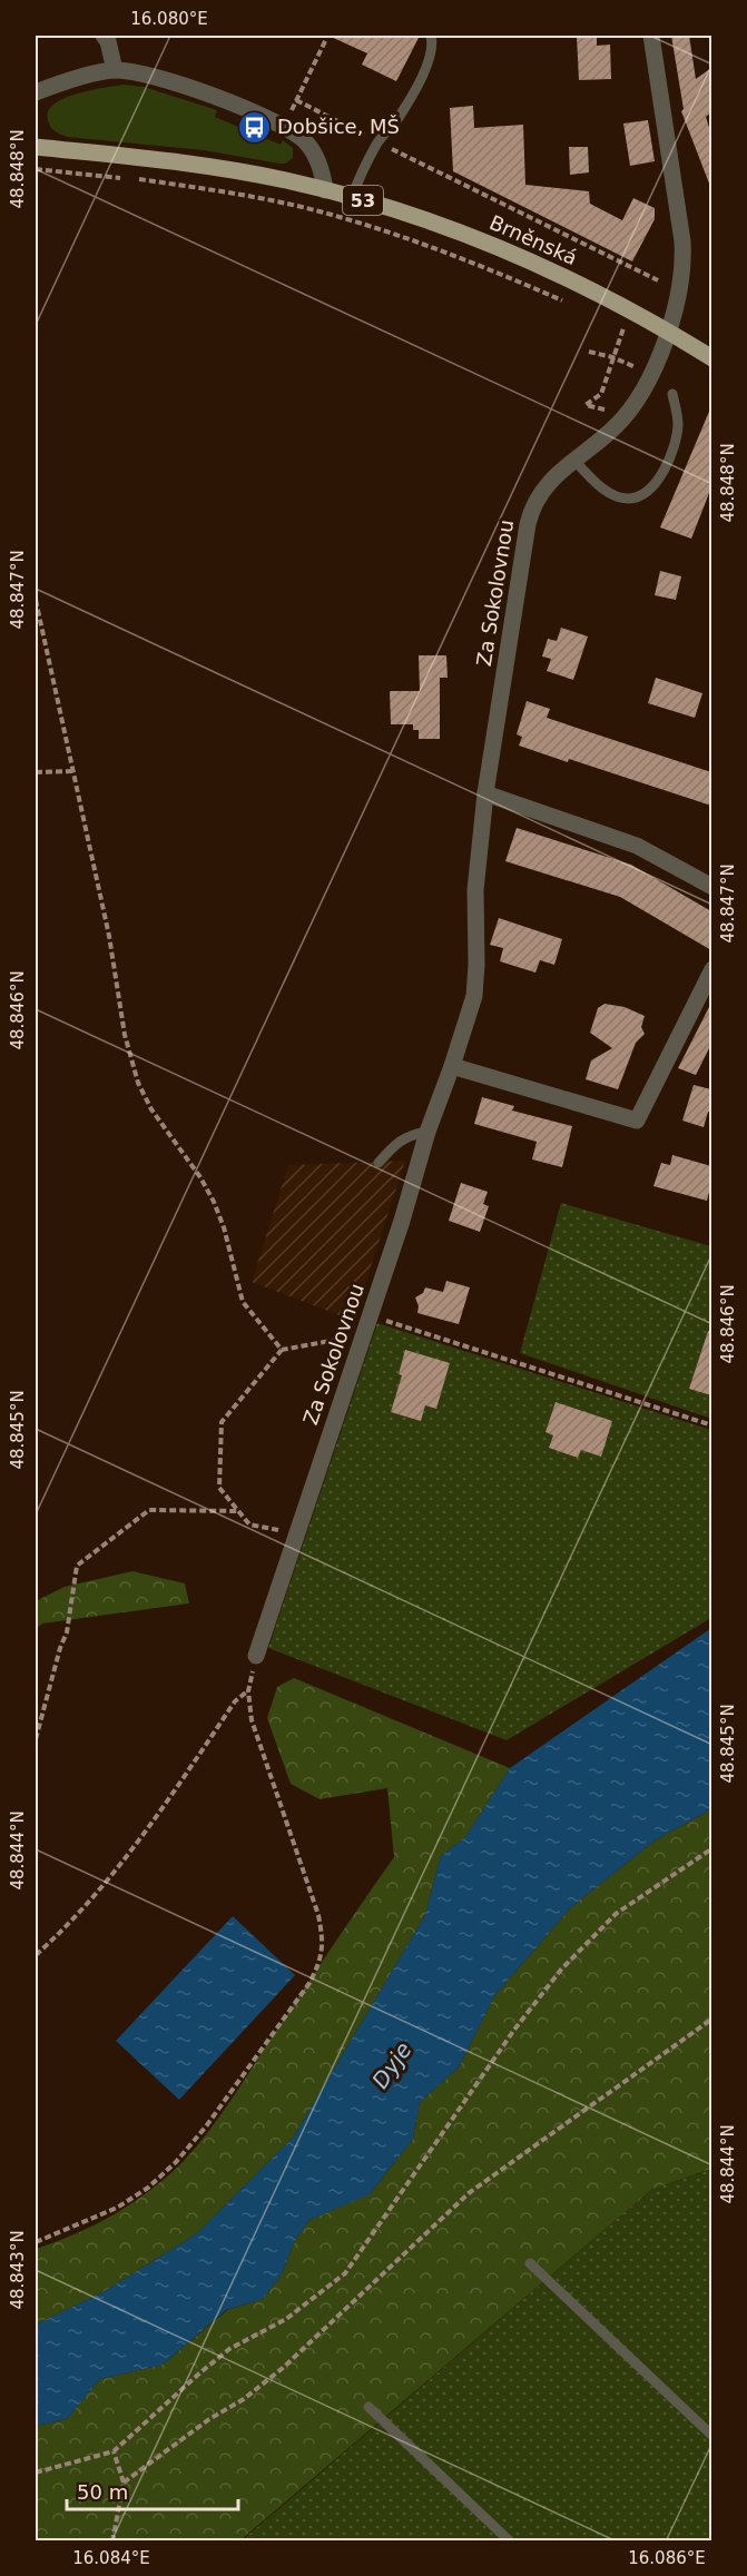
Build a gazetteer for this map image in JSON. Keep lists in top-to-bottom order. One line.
{"streets":{"main road":["53","Brněnská"],"street":["Za Sokolovnou"]},"crossings":[["Brněnská","Za Sokolovnou"]],"water":["Dyje"],"places":{"bus stop":["Dobšice, MŠ"]},"scale_bar":"50 m","coordinates":["16.080°E","48.848°N","48.847°N","48.846°N","48.845°N","48.844°N","48.843°N","16.084°E","16.086°E"]}
